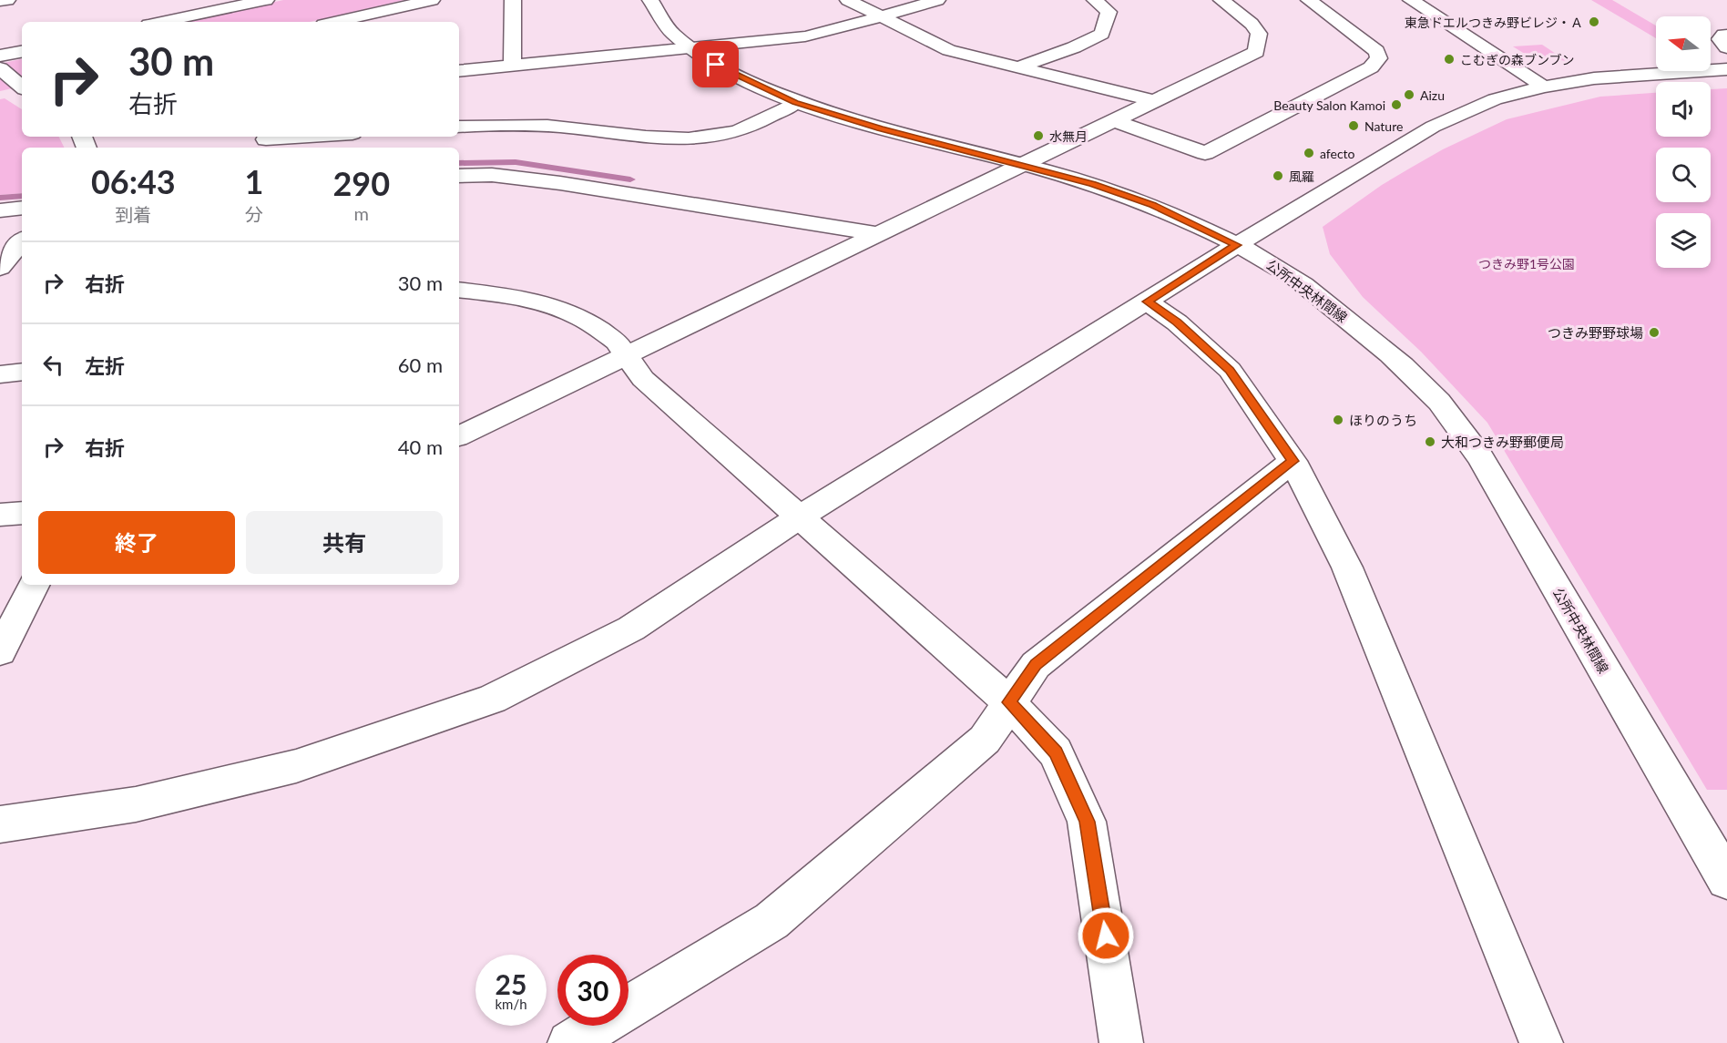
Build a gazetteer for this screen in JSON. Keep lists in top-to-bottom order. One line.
{"streets":{"street":["公所中央林間線"]},"parks":["つきみ野1号公園"],"places":["東急ドエルつきみ野ビレジ・Ａ","こむぎの森ブンブン","Aizu","Beauty Salon Kamoi","Nature","水無月","afecto","風羅","つきみ野野球場","ほりのうち","大和つきみ野郵便局"],"north":"left","page":{"turn":["30 m","右折"],"eta":["06:43","到着","1","分","290","m"],"list":[{"name":"右折","value":"30 m"},{"name":"左折","value":"60 m"},{"name":"右折","value":"40 m"}],"buttons":["終了","共有"],"speed":"25 km/h","limit":"30"}}
